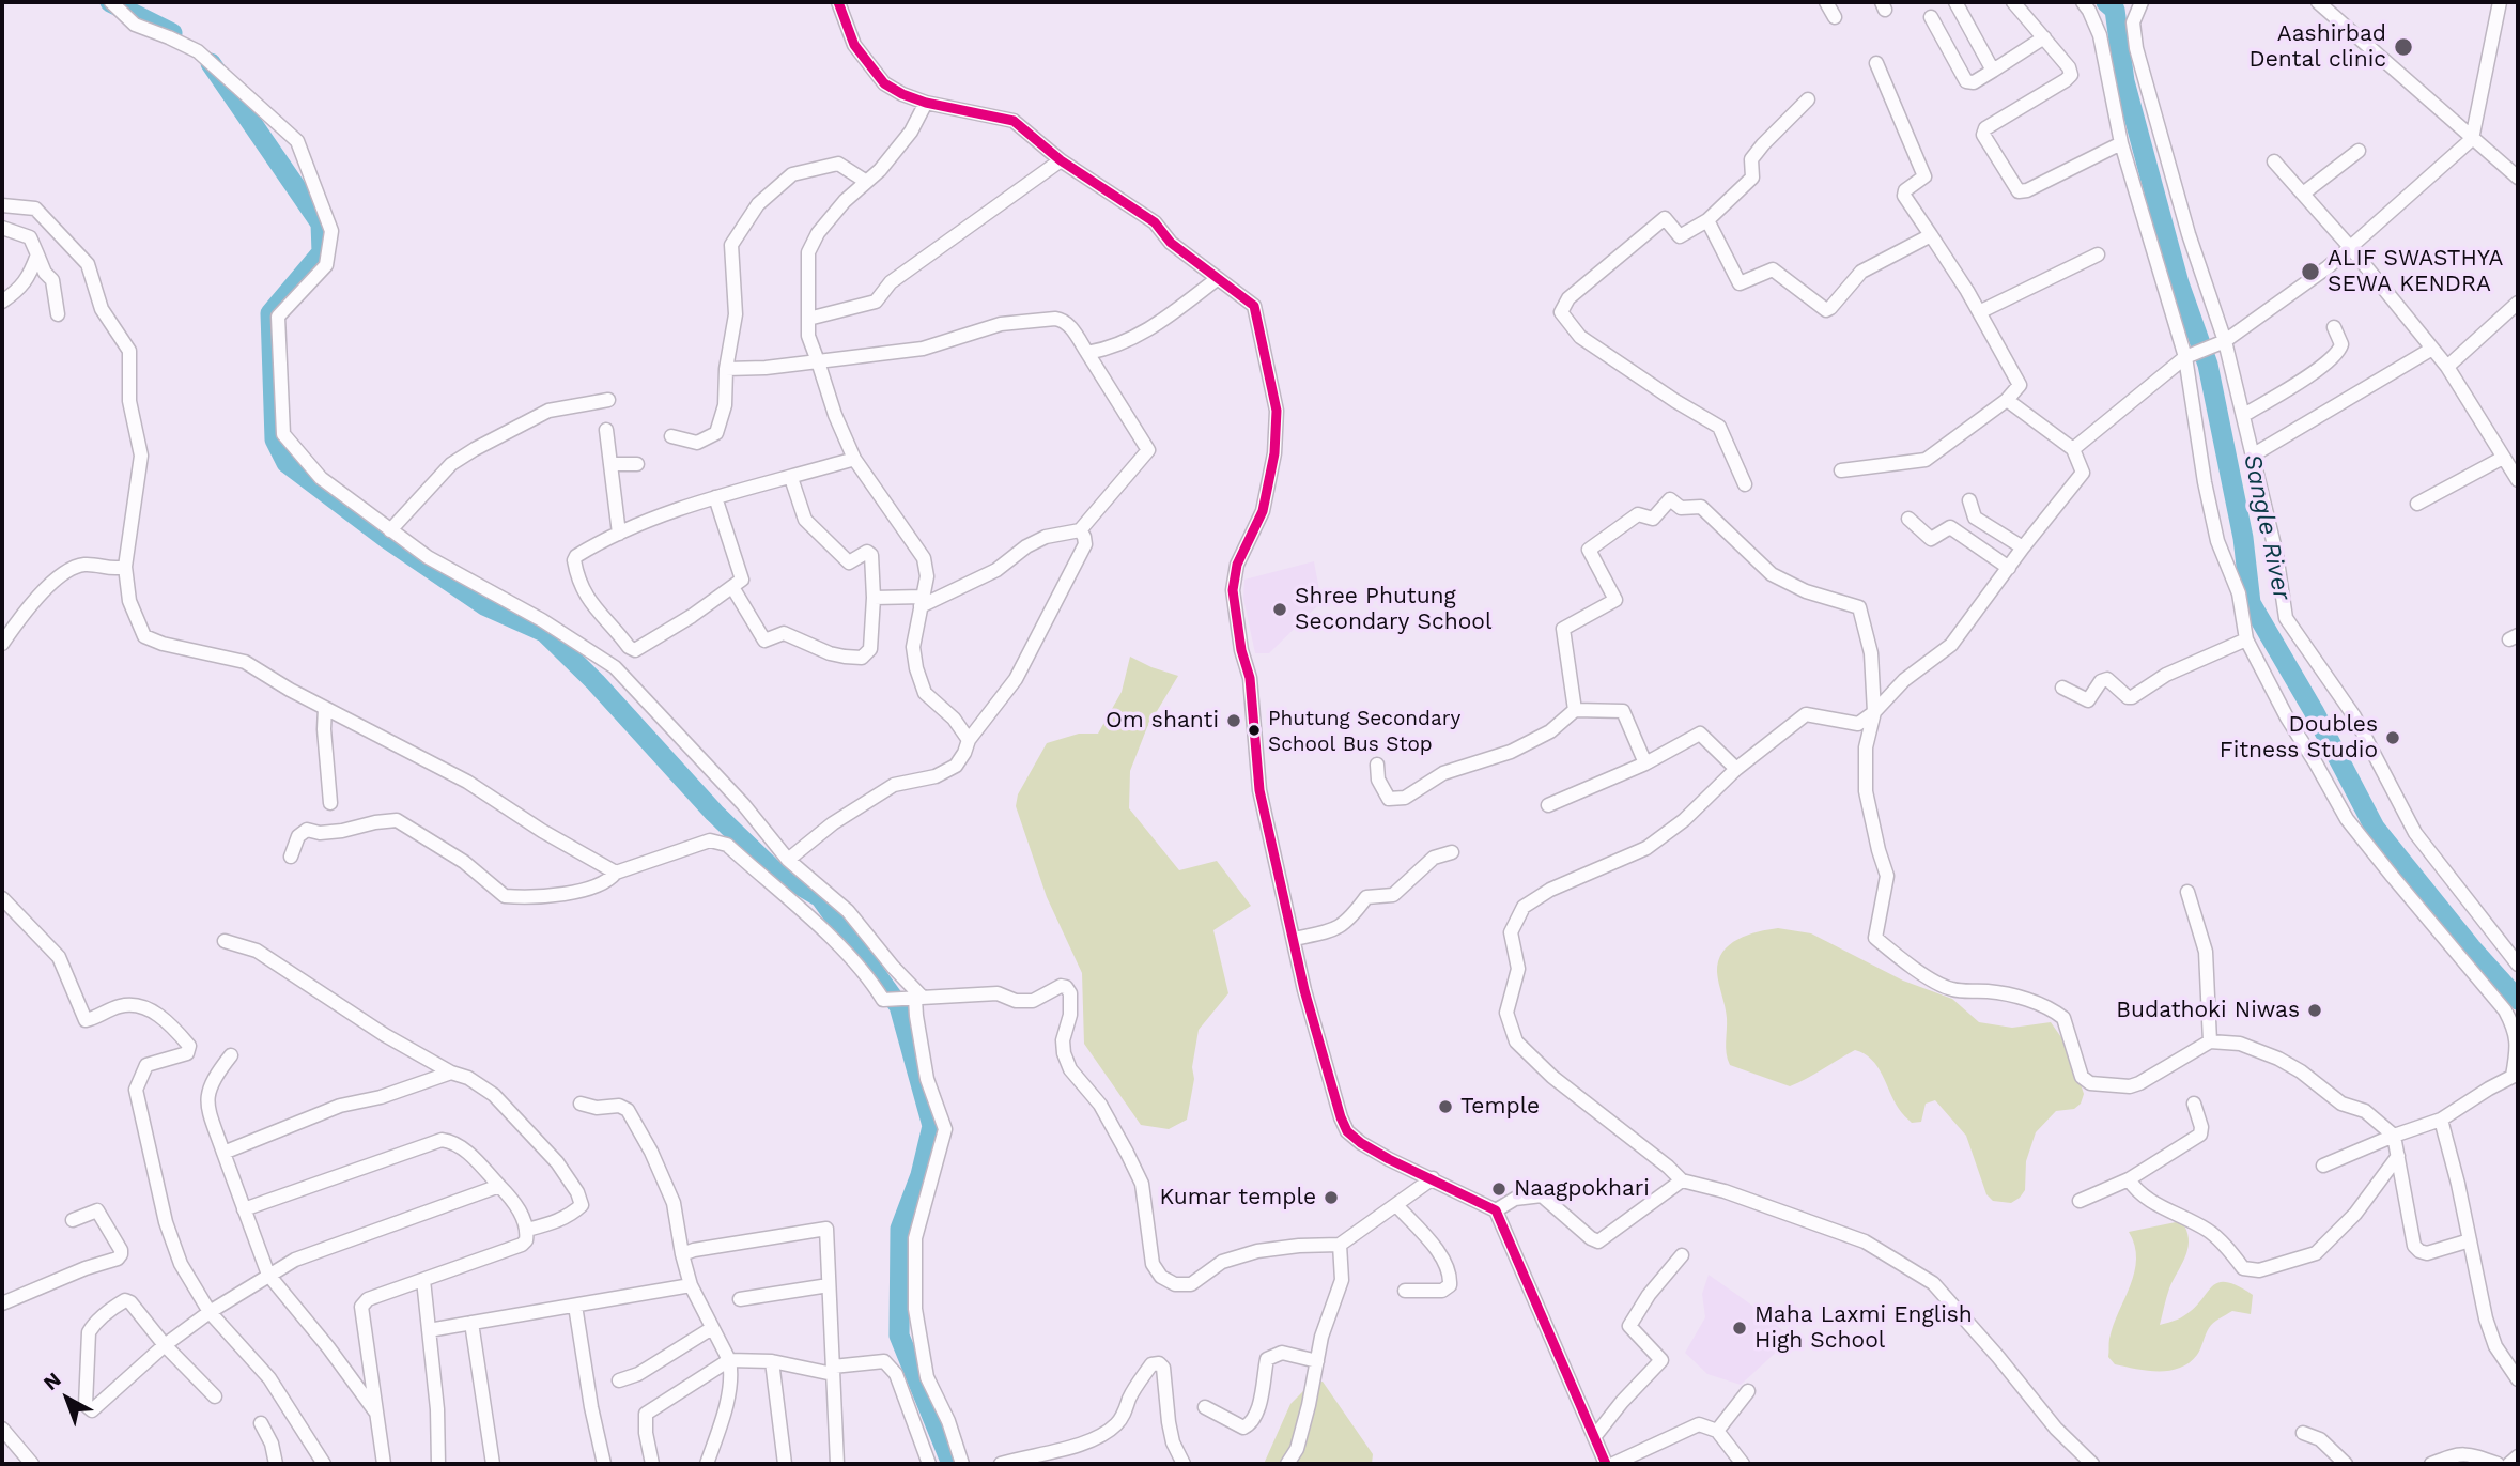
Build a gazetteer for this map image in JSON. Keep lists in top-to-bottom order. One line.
{"water":["Sangle River"],"places":["Aashirbad Dental clinic","ALIF SWASTHYA SEWA KENDRA","Shree Phutung Secondary School","Om shanti","Phutung Secondary School Bus Stop","Doubles Fitness Studio","Budathoki Niwas","Temple","Naagpokhari","Kumar temple","Maha Laxmi English High School"],"north":"top left"}
